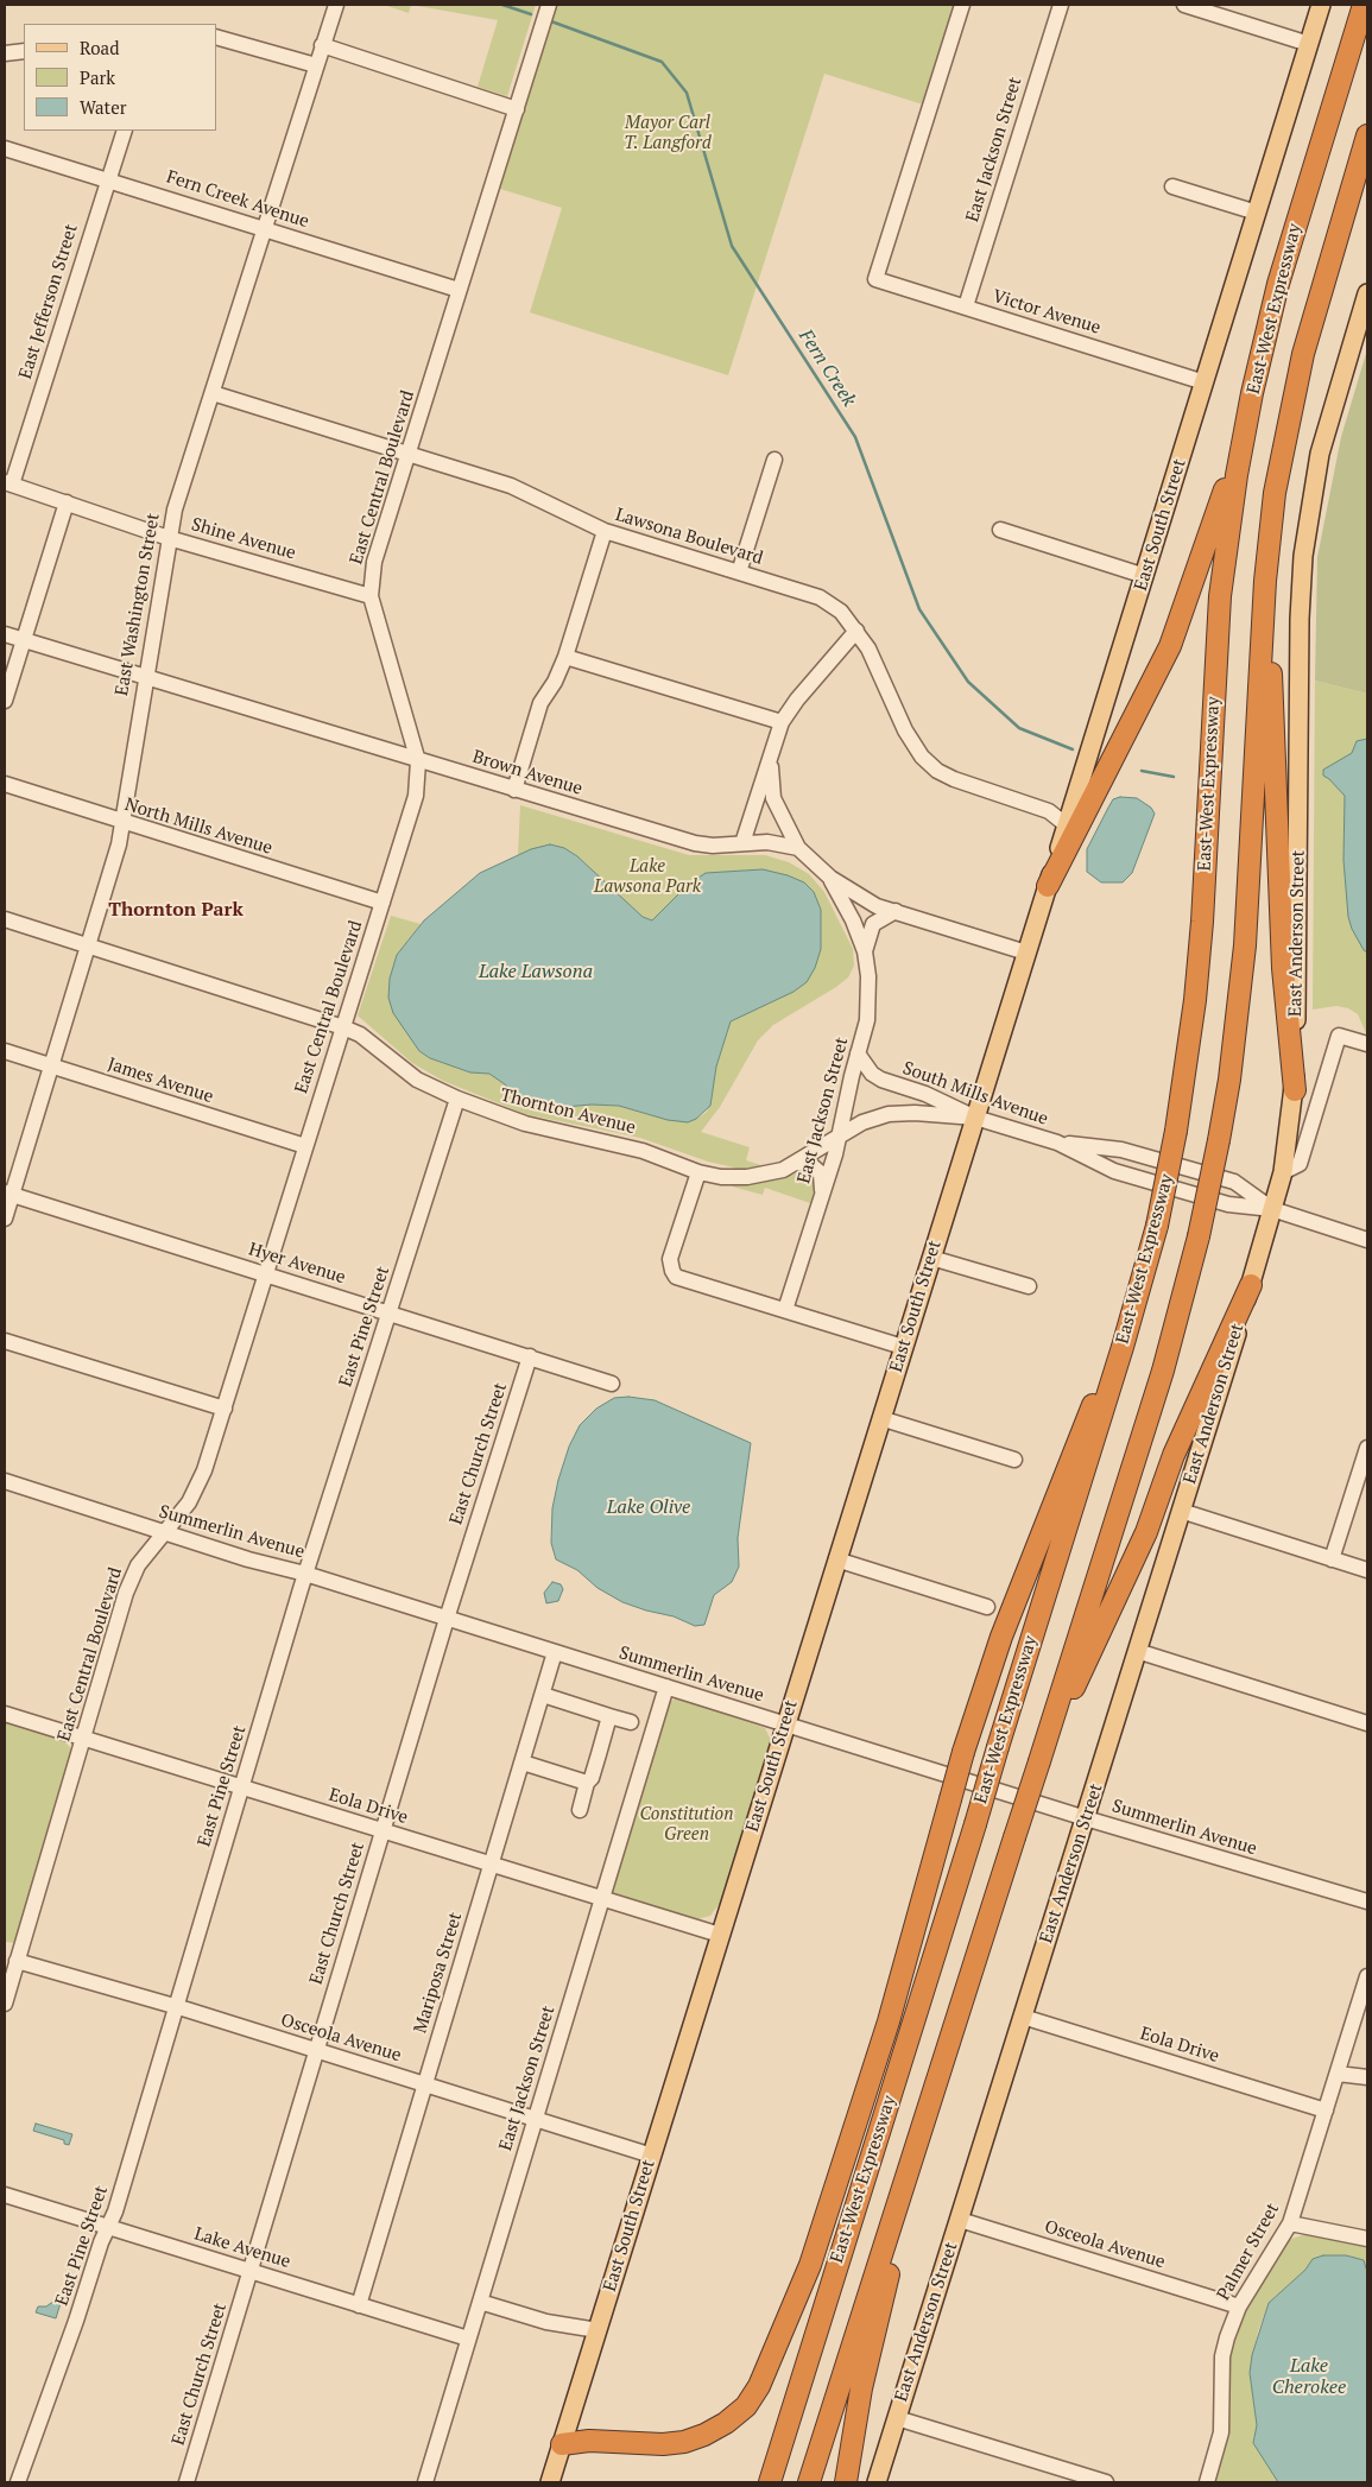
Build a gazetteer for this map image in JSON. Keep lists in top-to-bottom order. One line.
{"streets":{"highway":["East-West Expressway"],"main road":["East South Street","East Anderson Street"],"street":["East Jackson Street","Fern Creek Avenue","East Jefferson Street","Victor Avenue","East Central Boulevard","Lawsona Boulevard","Shine Avenue","East Washington Street","Brown Avenue","North Mills Avenue","James Avenue","South Mills Avenue","Thornton Avenue","Hyer Avenue","East Pine Street","East Church Street","Summerlin Avenue","Eola Drive","Mariposa Street","Osceola Avenue","Lake Avenue","Palmer Street"]},"crossings":[["East Jackson Street","Victor Avenue"],["East Jackson Street","South Mills Avenue"],["East Jackson Street","Thornton Avenue"],["East Jackson Street","Summerlin Avenue"],["East Jackson Street","Eola Drive"],["East Jackson Street","Osceola Avenue"],["East Jackson Street","Lake Avenue"],["Fern Creek Avenue","East Jefferson Street"],["Fern Creek Avenue","East Central Boulevard"],["Fern Creek Avenue","East Washington Street"],["East Jefferson Street","Shine Avenue"],["Victor Avenue","East South Street"],["East Central Boulevard","Lawsona Boulevard"],["East Central Boulevard","Shine Avenue"],["East Central Boulevard","Brown Avenue"],["East Central Boulevard","North Mills Avenue"],["East Central Boulevard","James Avenue"],["East Central Boulevard","Thornton Avenue"],["East Central Boulevard","Hyer Avenue"],["East Central Boulevard","Summerlin Avenue"],["East Central Boulevard","Eola Drive"],["East Central Boulevard","Osceola Avenue"],["East South Street","Lawsona Boulevard"],["East South Street","South Mills Avenue"],["East South Street","Thornton Avenue"],["East South Street","Summerlin Avenue"],["East South Street","Eola Drive"],["East South Street","Osceola Avenue"],["Lawsona Boulevard","East Washington Street"],["Shine Avenue","East Washington Street"],["East Washington Street","Brown Avenue"],["East Washington Street","North Mills Avenue"],["East Washington Street","James Avenue"],["East Washington Street","Thornton Avenue"],["East Washington Street","Hyer Avenue"],["East Anderson Street","South Mills Avenue"],["East Anderson Street","Summerlin Avenue"],["East Anderson Street","Eola Drive"],["East Anderson Street","Osceola Avenue"],["South Mills Avenue","Thornton Avenue"],["Thornton Avenue","East Pine Street"],["Hyer Avenue","East Pine Street"],["Hyer Avenue","East Church Street"],["East Pine Street","Summerlin Avenue"],["East Pine Street","Eola Drive"],["East Pine Street","Osceola Avenue"],["East Pine Street","Lake Avenue"],["East Church Street","Summerlin Avenue"],["East Church Street","Eola Drive"],["East Church Street","Osceola Avenue"],["East Church Street","Lake Avenue"],["Summerlin Avenue","Mariposa Street"],["Eola Drive","Mariposa Street"],["Eola Drive","Palmer Street"],["Mariposa Street","Osceola Avenue"],["Mariposa Street","Lake Avenue"],["Osceola Avenue","Palmer Street"]],"districts":["Thornton Park"],"water":["Fern Creek","Lake Lawsona","Lake Olive","Lake Cherokee"],"parks":["Mayor Carl T. Langford","Lake Lawsona Park","Constitution Green"],"legend":["Road","Park","Water"]}
